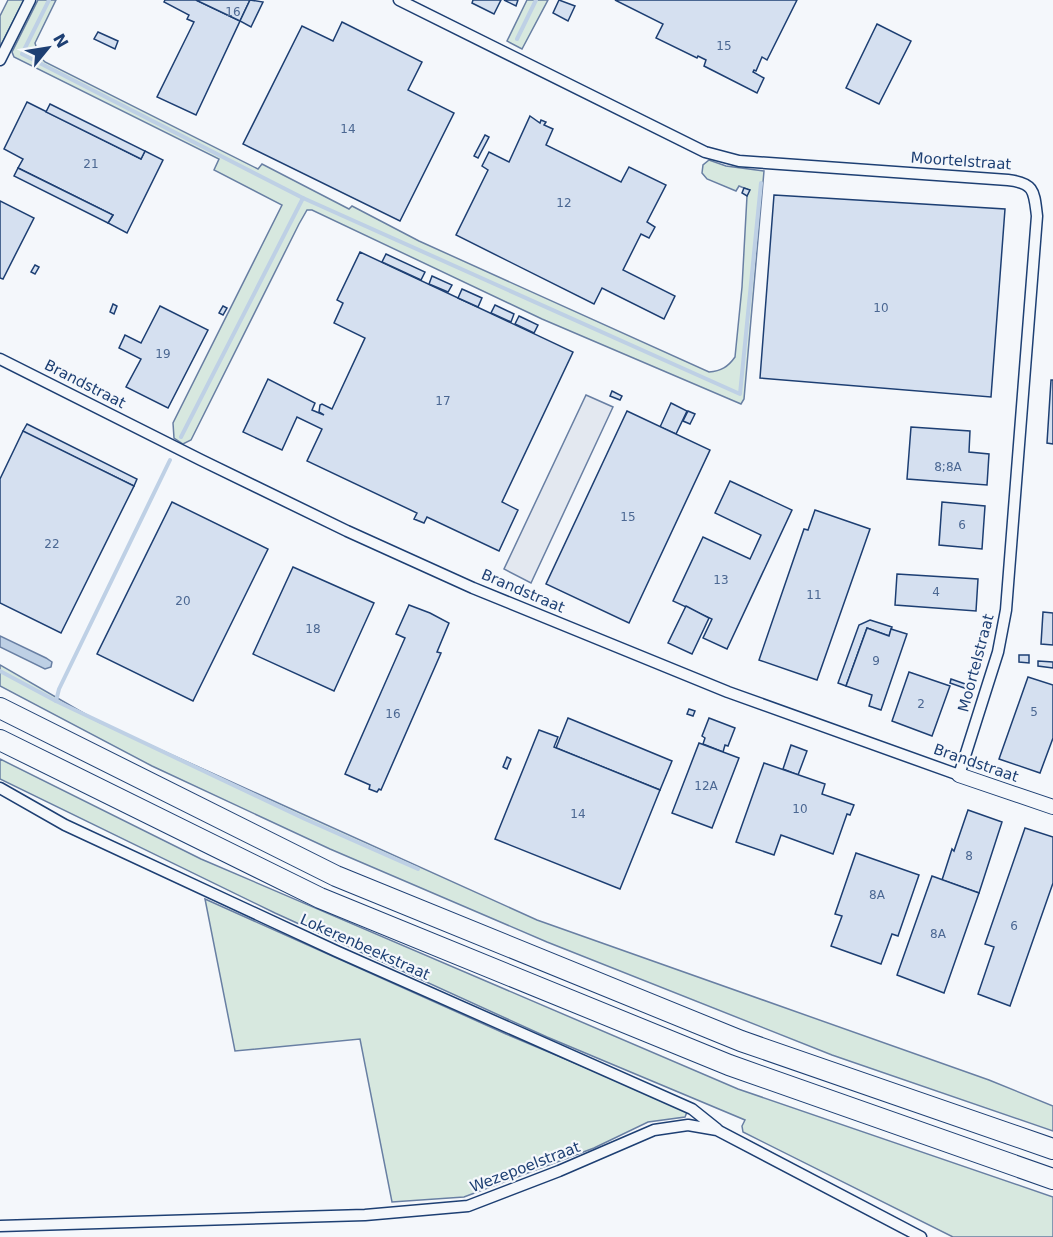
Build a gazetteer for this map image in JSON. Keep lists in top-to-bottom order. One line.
{"streets":{"street":["Moortelstraat","Brandstraat","Lokerenbeekstraat","Wezepoelstraat"]},"crossings":[["Moortelstraat","Brandstraat"],["Lokerenbeekstraat","Wezepoelstraat"]],"house_numbers":["16","15","14","21","12","10","19","17","8;8A","15","6","22","13","4","11","20","18","9","2","5","16","12A","10","14","8","8A","6","8A"],"north":"top right"}
